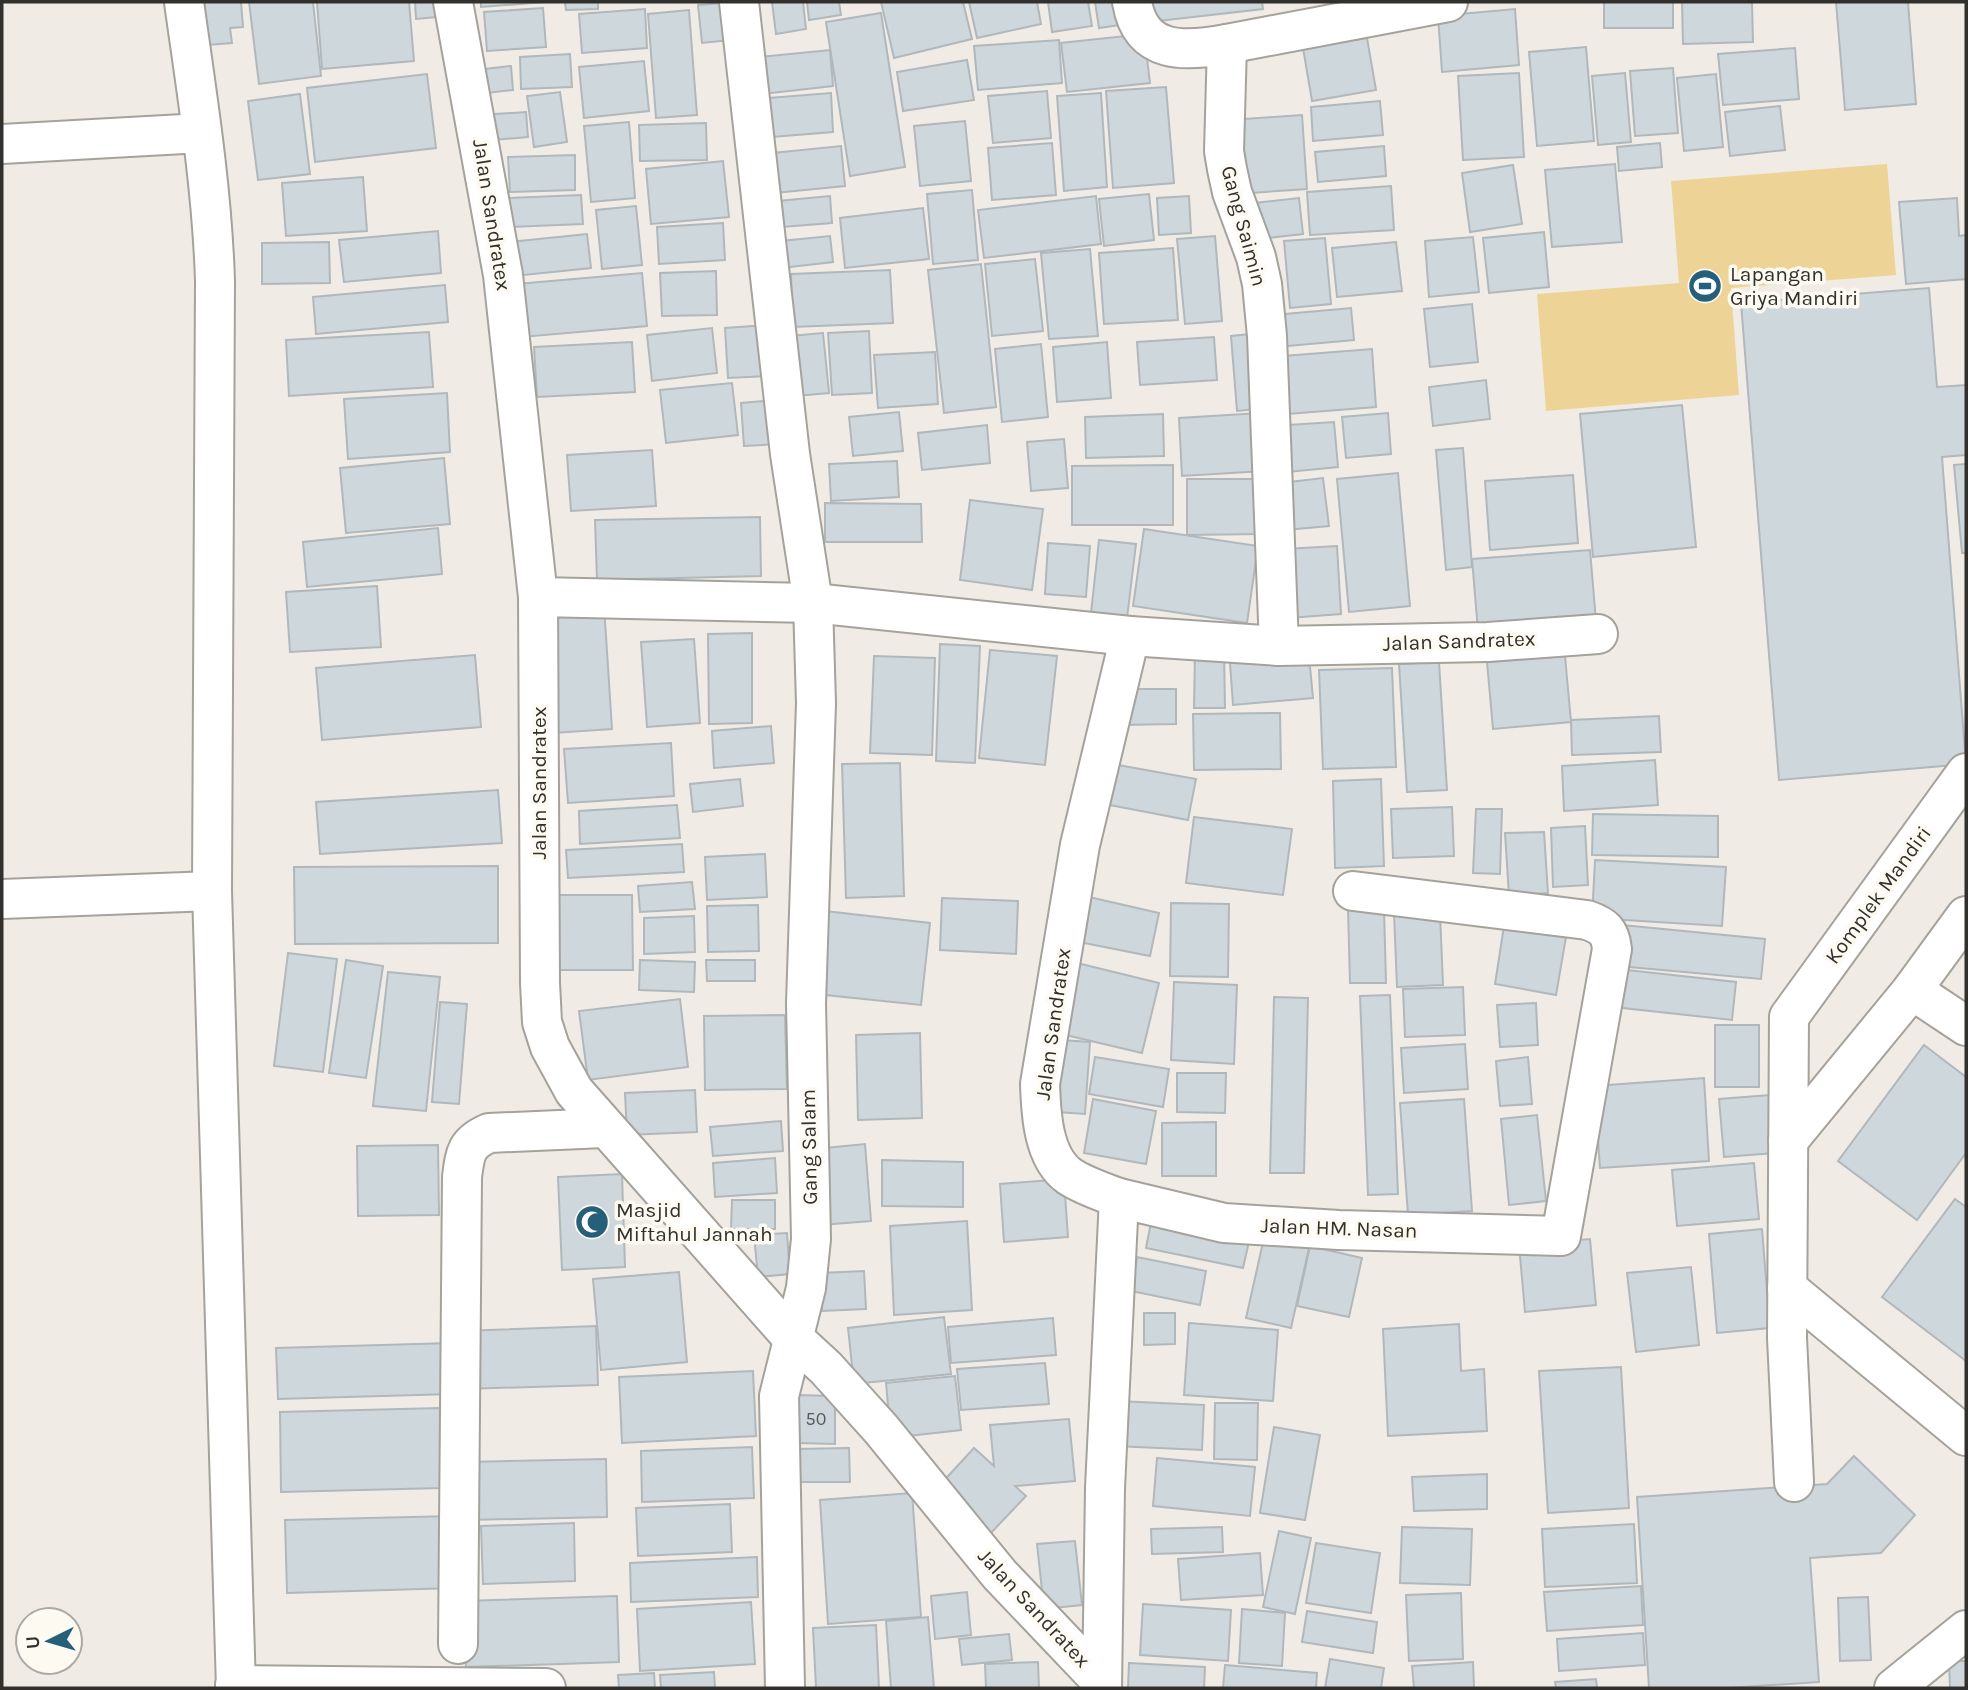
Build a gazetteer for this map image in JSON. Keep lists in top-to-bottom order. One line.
{"streets":{"street":["Jalan Sandratex","Gang Saimin","Komplek Mandiri","Gang Salam","Jalan HM. Nasan"]},"crossings":[["Jalan Sandratex","Gang Saimin"],["Jalan Sandratex","Gang Salam"],["Jalan Sandratex","Jalan HM. Nasan"]],"places":{"sports":["Lapangan Griya Mandiri"],"mosque":["Masjid Miftahul Jannah"]},"house_numbers":["50"],"north":"left"}
